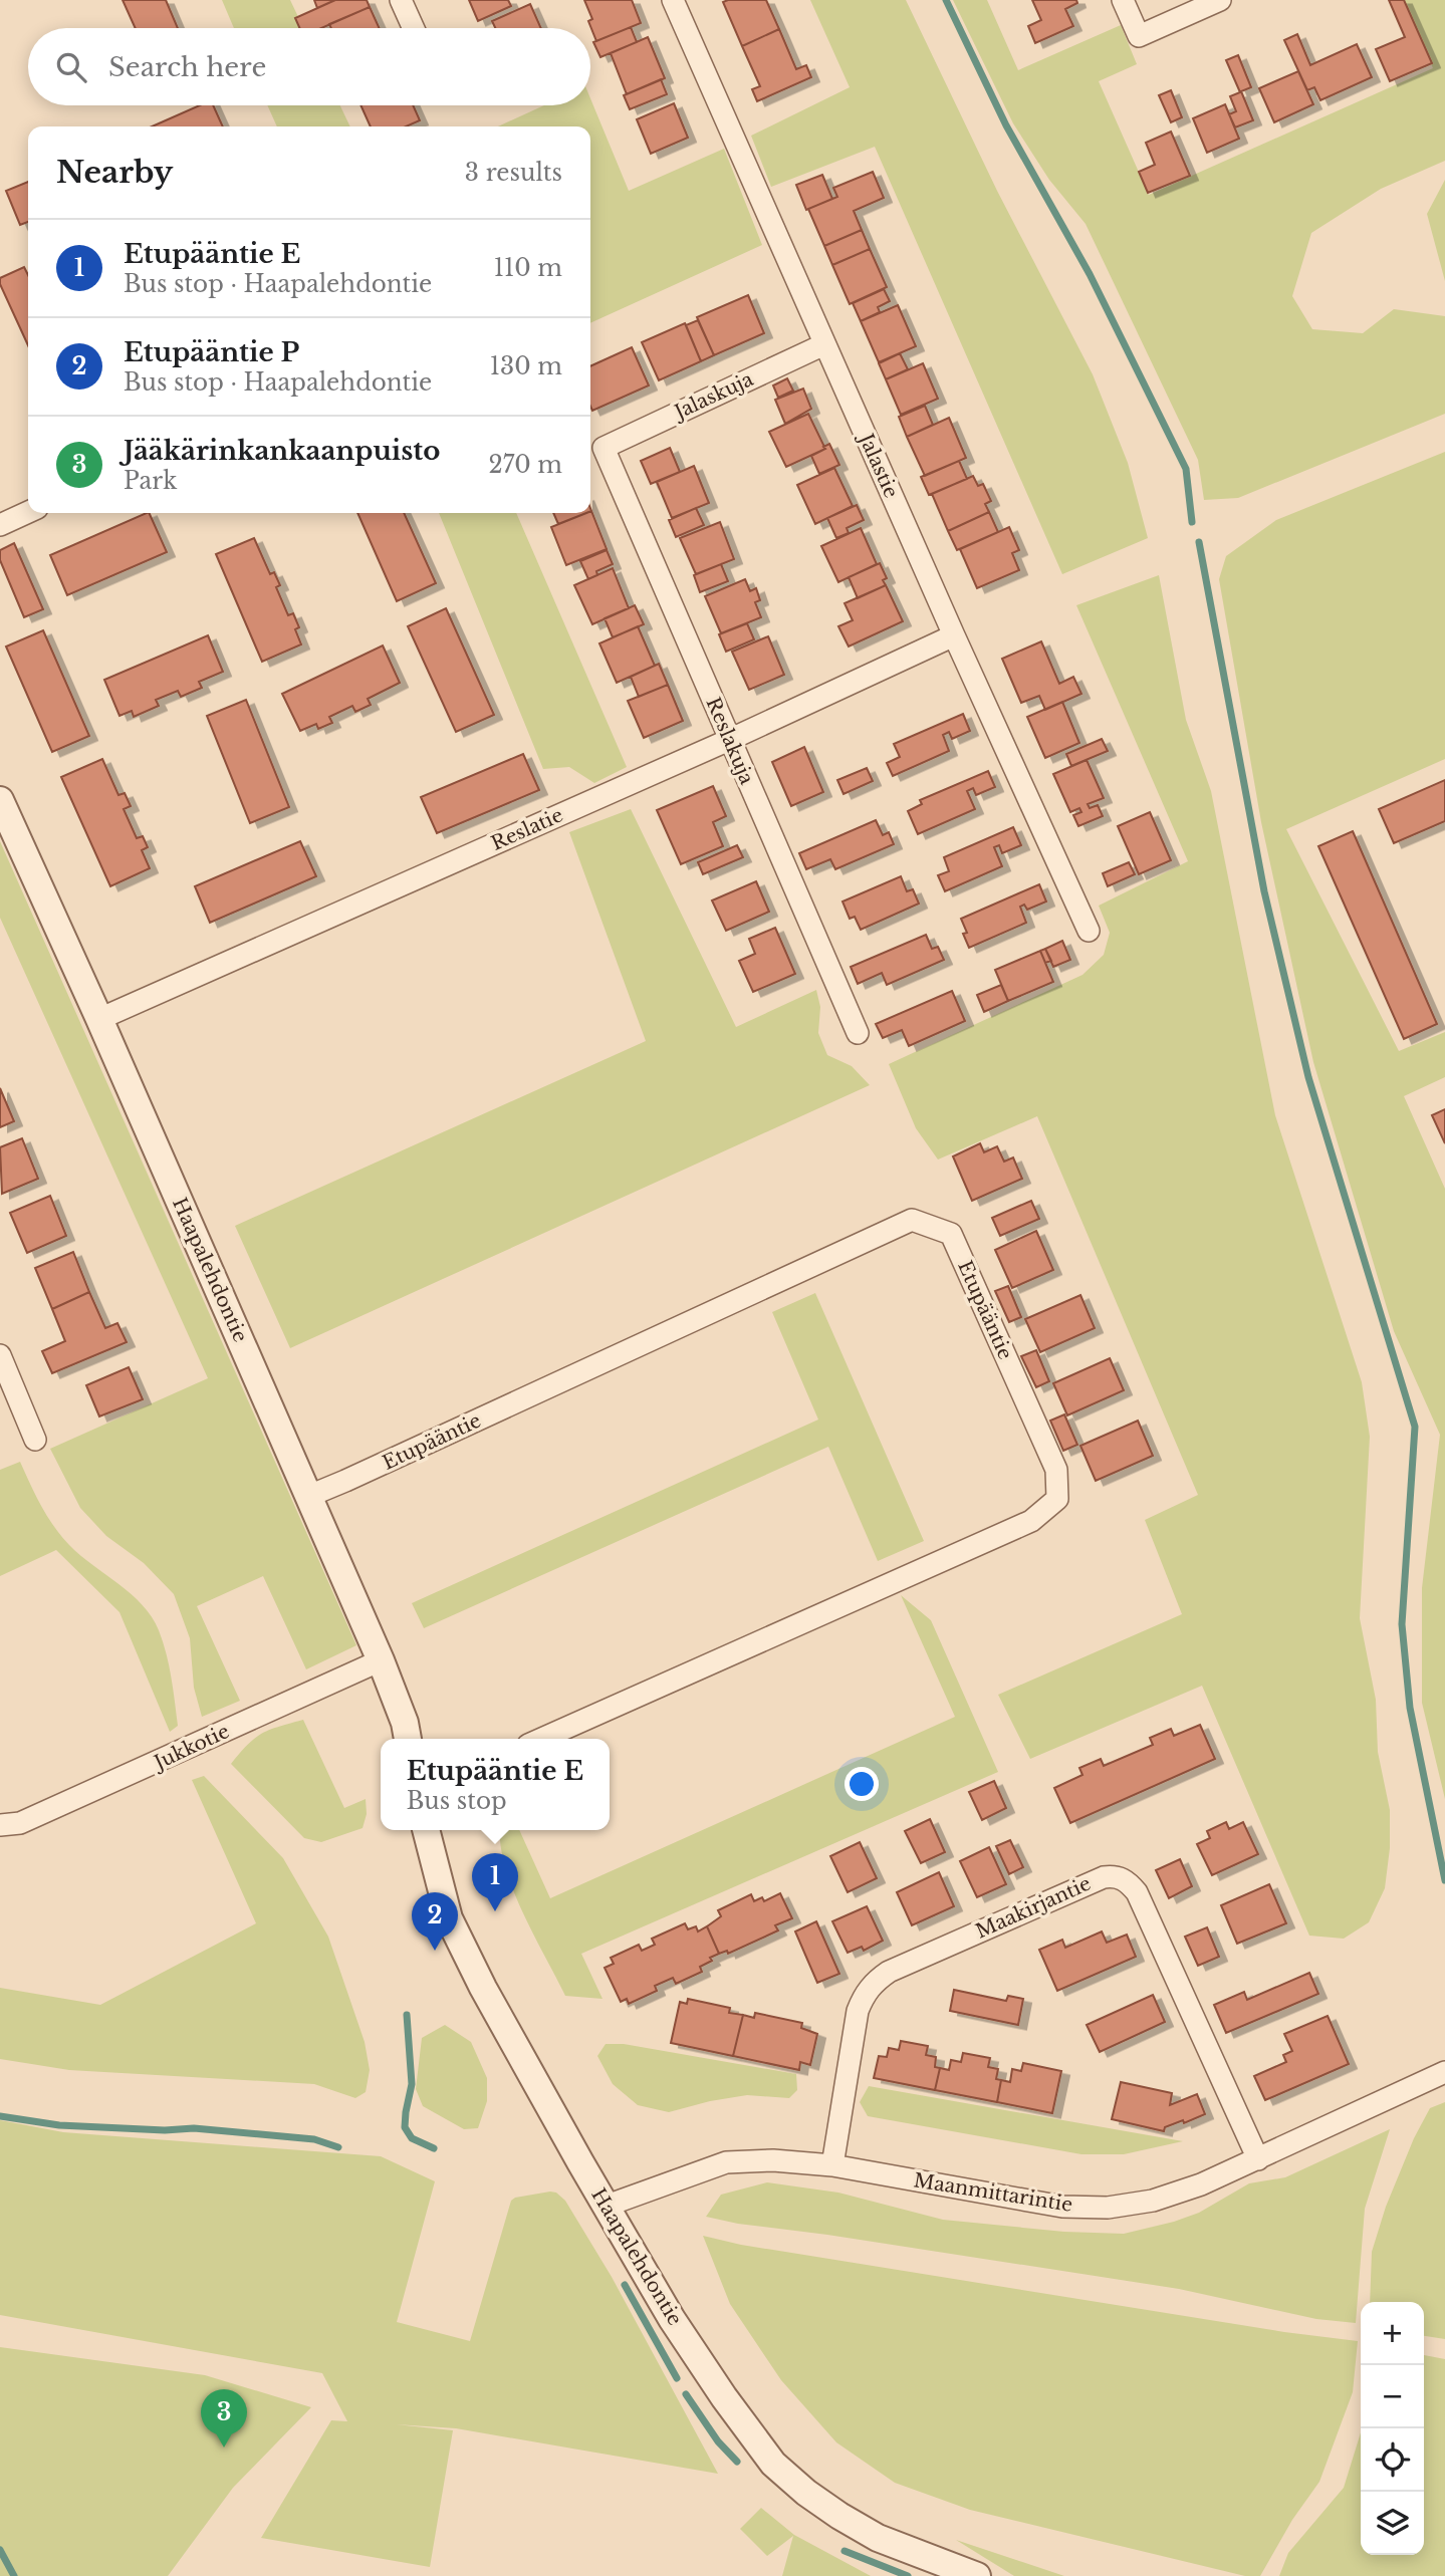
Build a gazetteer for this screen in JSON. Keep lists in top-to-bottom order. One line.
{"streets":{"street":["Jalaskuja","Jalastie","Reslakuja","Reslatie","Haapalehdontie","Etupääntie","Jukkotie","Maakirjantie","Maanmittarintie"]},"crossings":[["Jalaskuja","Jalastie"],["Jalaskuja","Reslakuja"],["Jalastie","Reslatie"],["Reslakuja","Reslatie"],["Reslatie","Haapalehdontie"],["Haapalehdontie","Etupääntie"],["Haapalehdontie","Jukkotie"],["Haapalehdontie","Maanmittarintie"],["Maakirjantie","Maanmittarintie"]],"page":{"search":"Search here","heading":["Nearby","3 results"],"list":[{"mark":"1","name":"Etupääntie E","note":"Bus stop · Haapalehdontie","value":"110 m"},{"mark":"2","name":"Etupääntie P","note":"Bus stop · Haapalehdontie","value":"130 m"},{"mark":"3","name":"Jääkärinkankaanpuisto","note":"Park","value":"270 m"}],"popup":["Etupääntie E","Bus stop"],"pins":["1","2","3"],"map_buttons":["+","−"]}}
